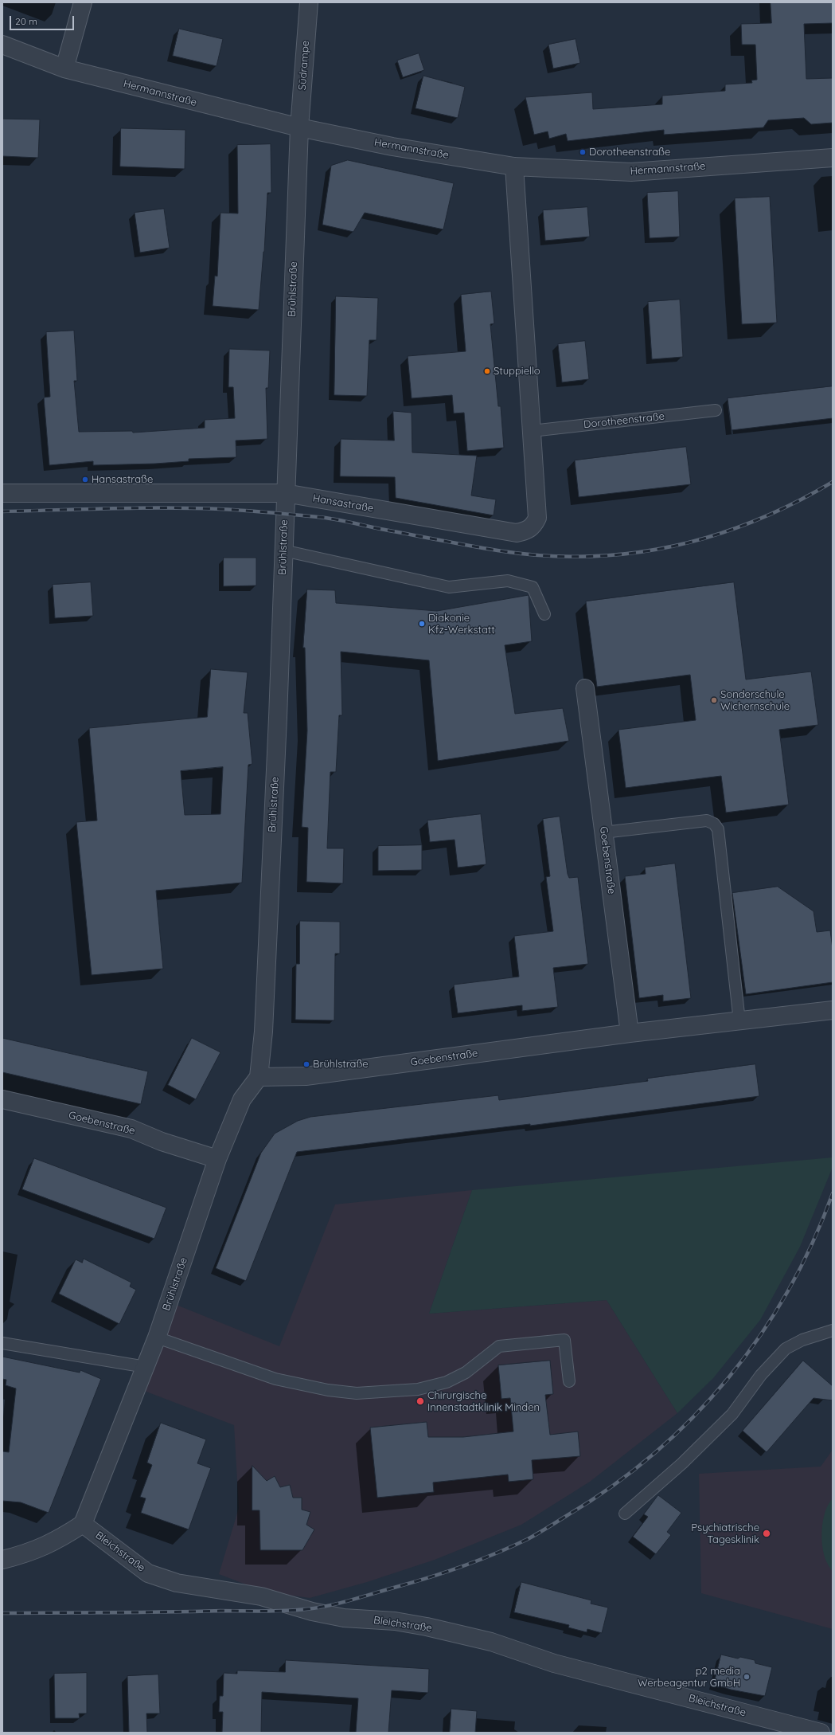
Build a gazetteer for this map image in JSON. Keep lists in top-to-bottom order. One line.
{"streets":{"street":["Südrampe","Hermannstraße","Brühlstraße","Hansastraße","Goebenstraße","Bleichstraße"],"lane":["Dorotheenstraße"]},"crossings":[["Südrampe","Hermannstraße"],["Südrampe","Brühlstraße"],["Hermannstraße","Brühlstraße"],["Brühlstraße","Hansastraße"],["Brühlstraße","Goebenstraße"],["Brühlstraße","Bleichstraße"],["Dorotheenstraße","Hansastraße"]],"places":["Dorotheenstraße","Stuppiello","Hansastraße","Diakonie Kfz-Werkstatt","Sonderschule Wichernschule","Brühlstraße","Chirurgische Innenstadtklinik Minden","Psychiatrische Tagesklinik","p2 media Werbeagentur GmbH"],"scale_bar":"20 m"}
